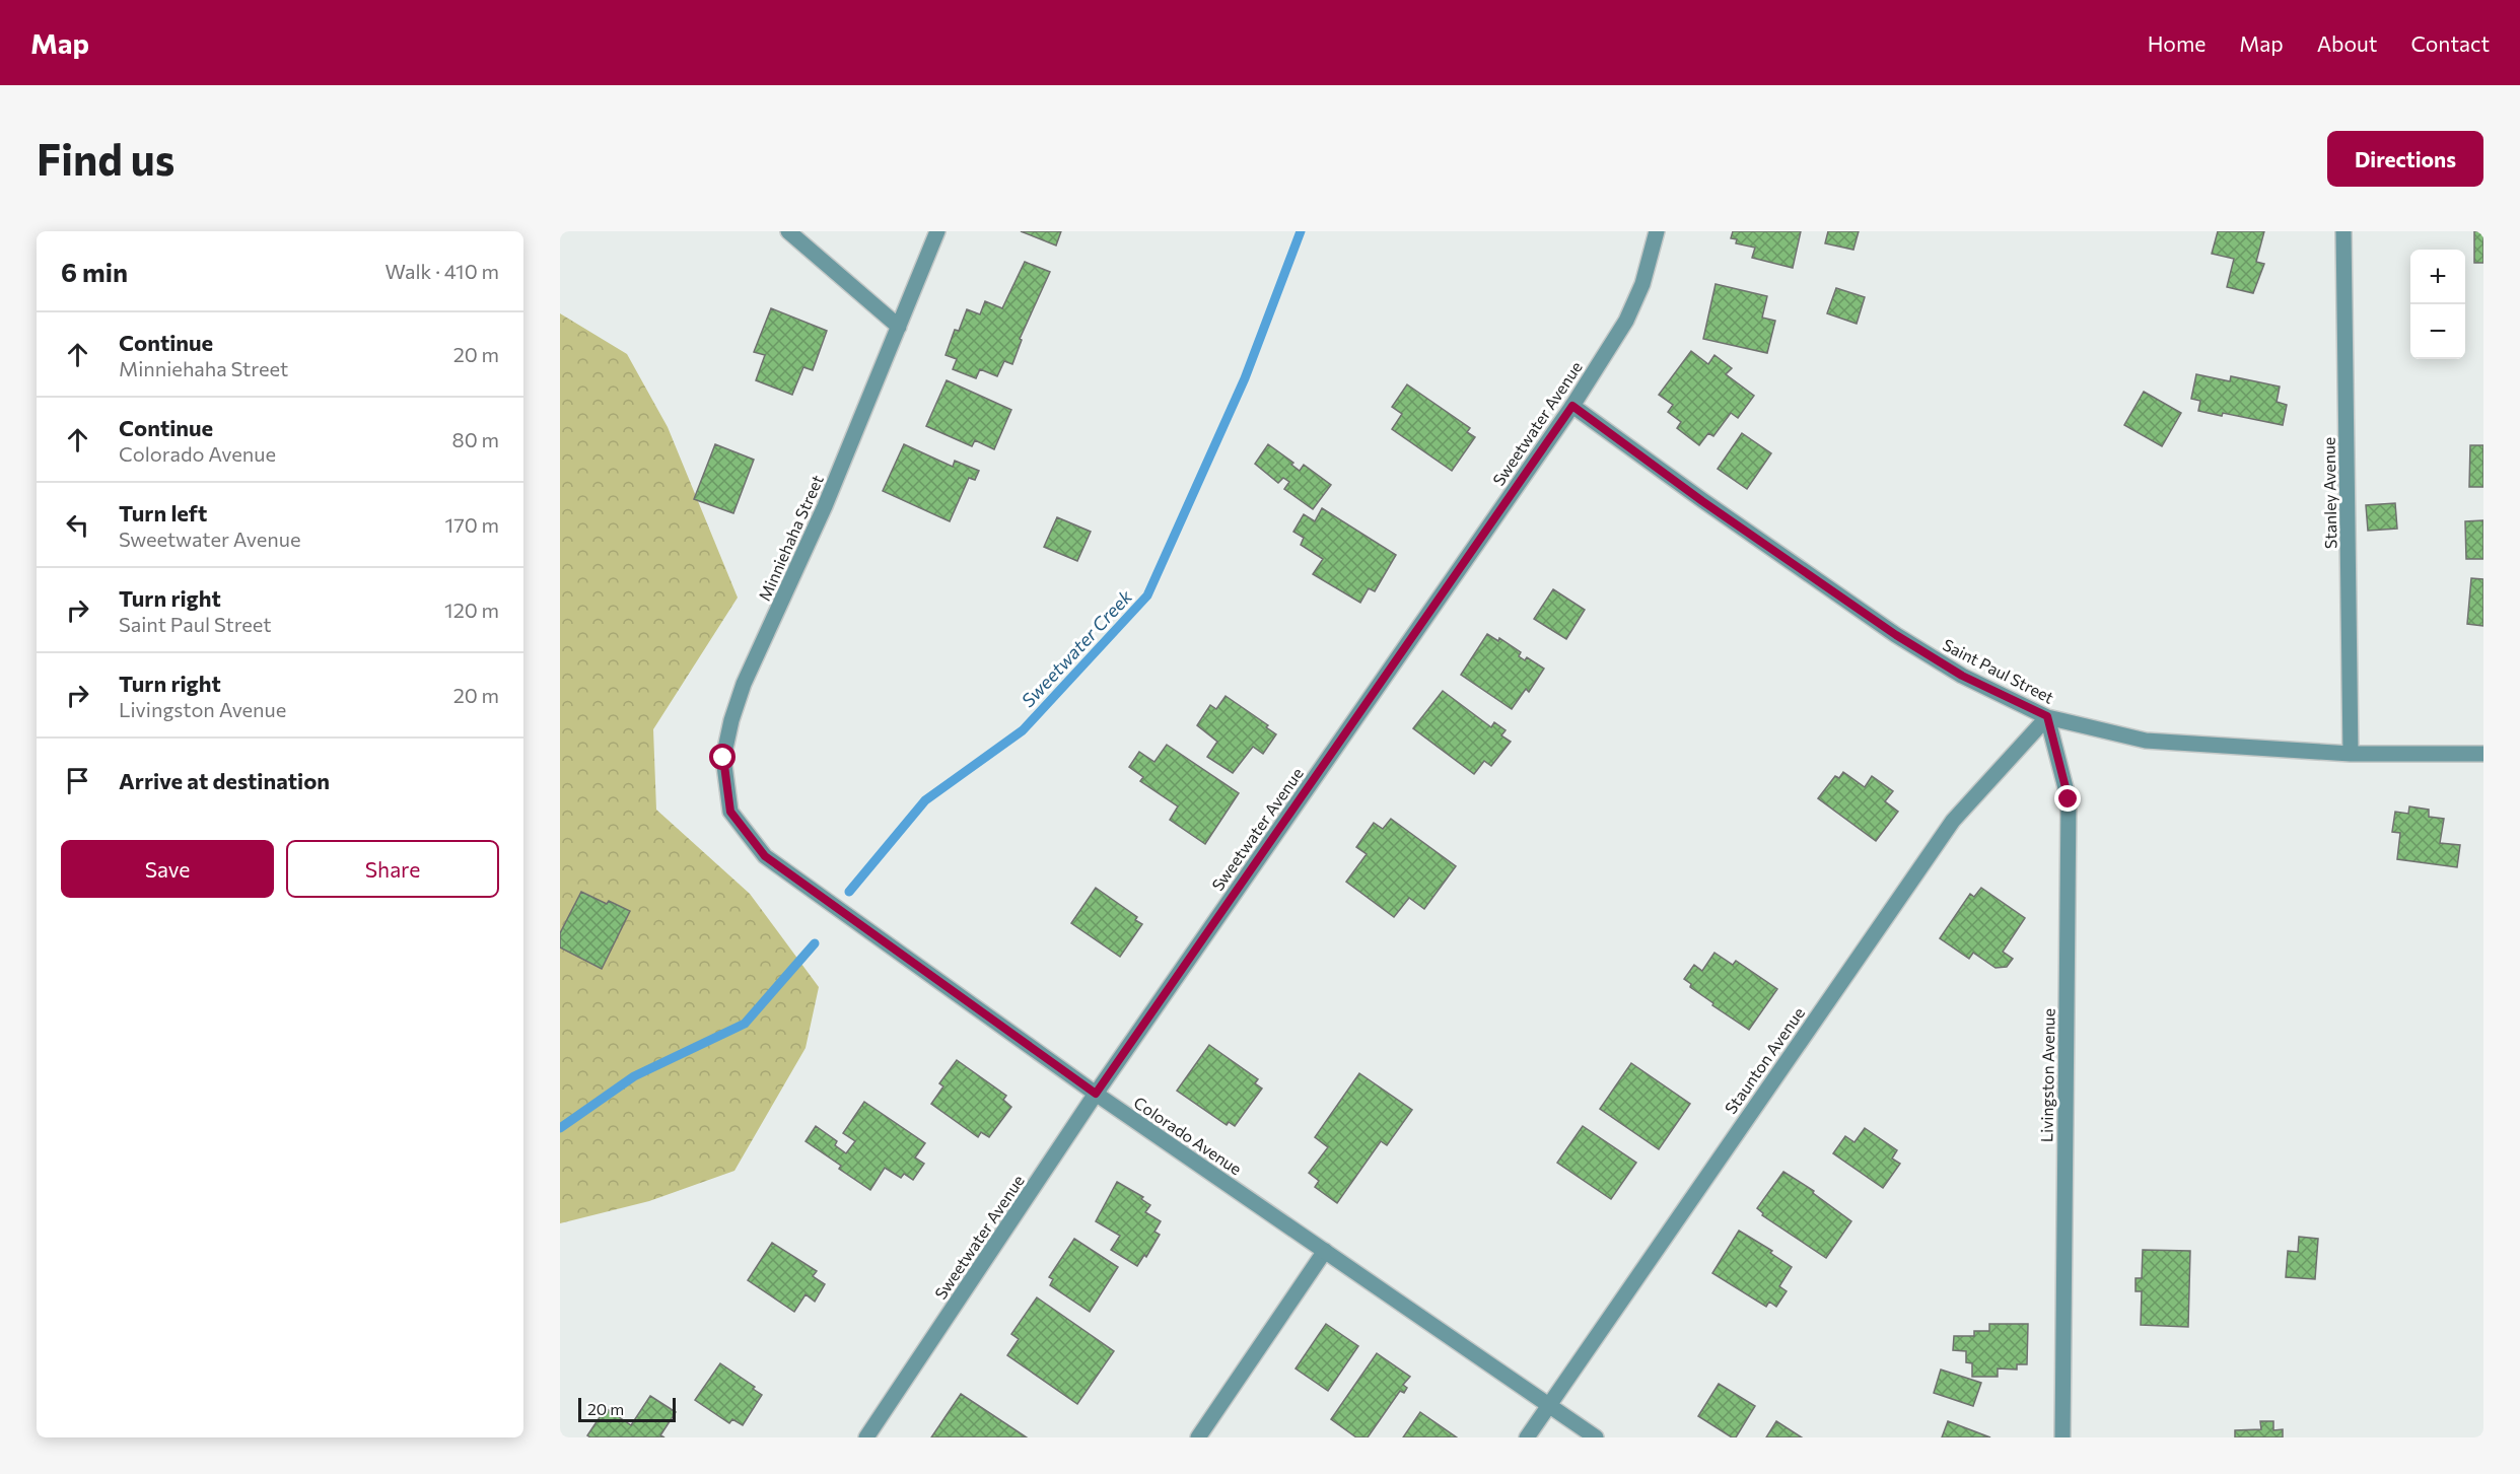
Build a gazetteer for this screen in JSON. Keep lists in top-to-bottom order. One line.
{"streets":{"street":["Sweetwater Avenue","Stanley Avenue","Minniehaha Street","Saint Paul Street","Staunton Avenue","Livingston Avenue","Colorado Avenue"]},"crossings":[["Sweetwater Avenue","Saint Paul Street"],["Sweetwater Avenue","Colorado Avenue"],["Stanley Avenue","Saint Paul Street"],["Minniehaha Street","Colorado Avenue"],["Saint Paul Street","Staunton Avenue"],["Saint Paul Street","Livingston Avenue"],["Staunton Avenue","Livingston Avenue"],["Staunton Avenue","Colorado Avenue"]],"water":["Sweetwater Creek"],"scale_bar":"20 m","page":{"header":"Map","nav":["Home","Map","About","Contact"],"buttons":["Directions",["Save","Share"]],"title":"Find us","heading":["6 min","Walk · 410 m"],"map_buttons":["+","−"],"list":[["Continue","Minniehaha Street","20 m"],["Continue","Colorado Avenue","80 m"],["Turn left","Sweetwater Avenue","170 m"],["Turn right","Saint Paul Street","120 m"],["Turn right","Livingston Avenue","20 m"],"Arrive at destination"],"scale":"20 m"}}
